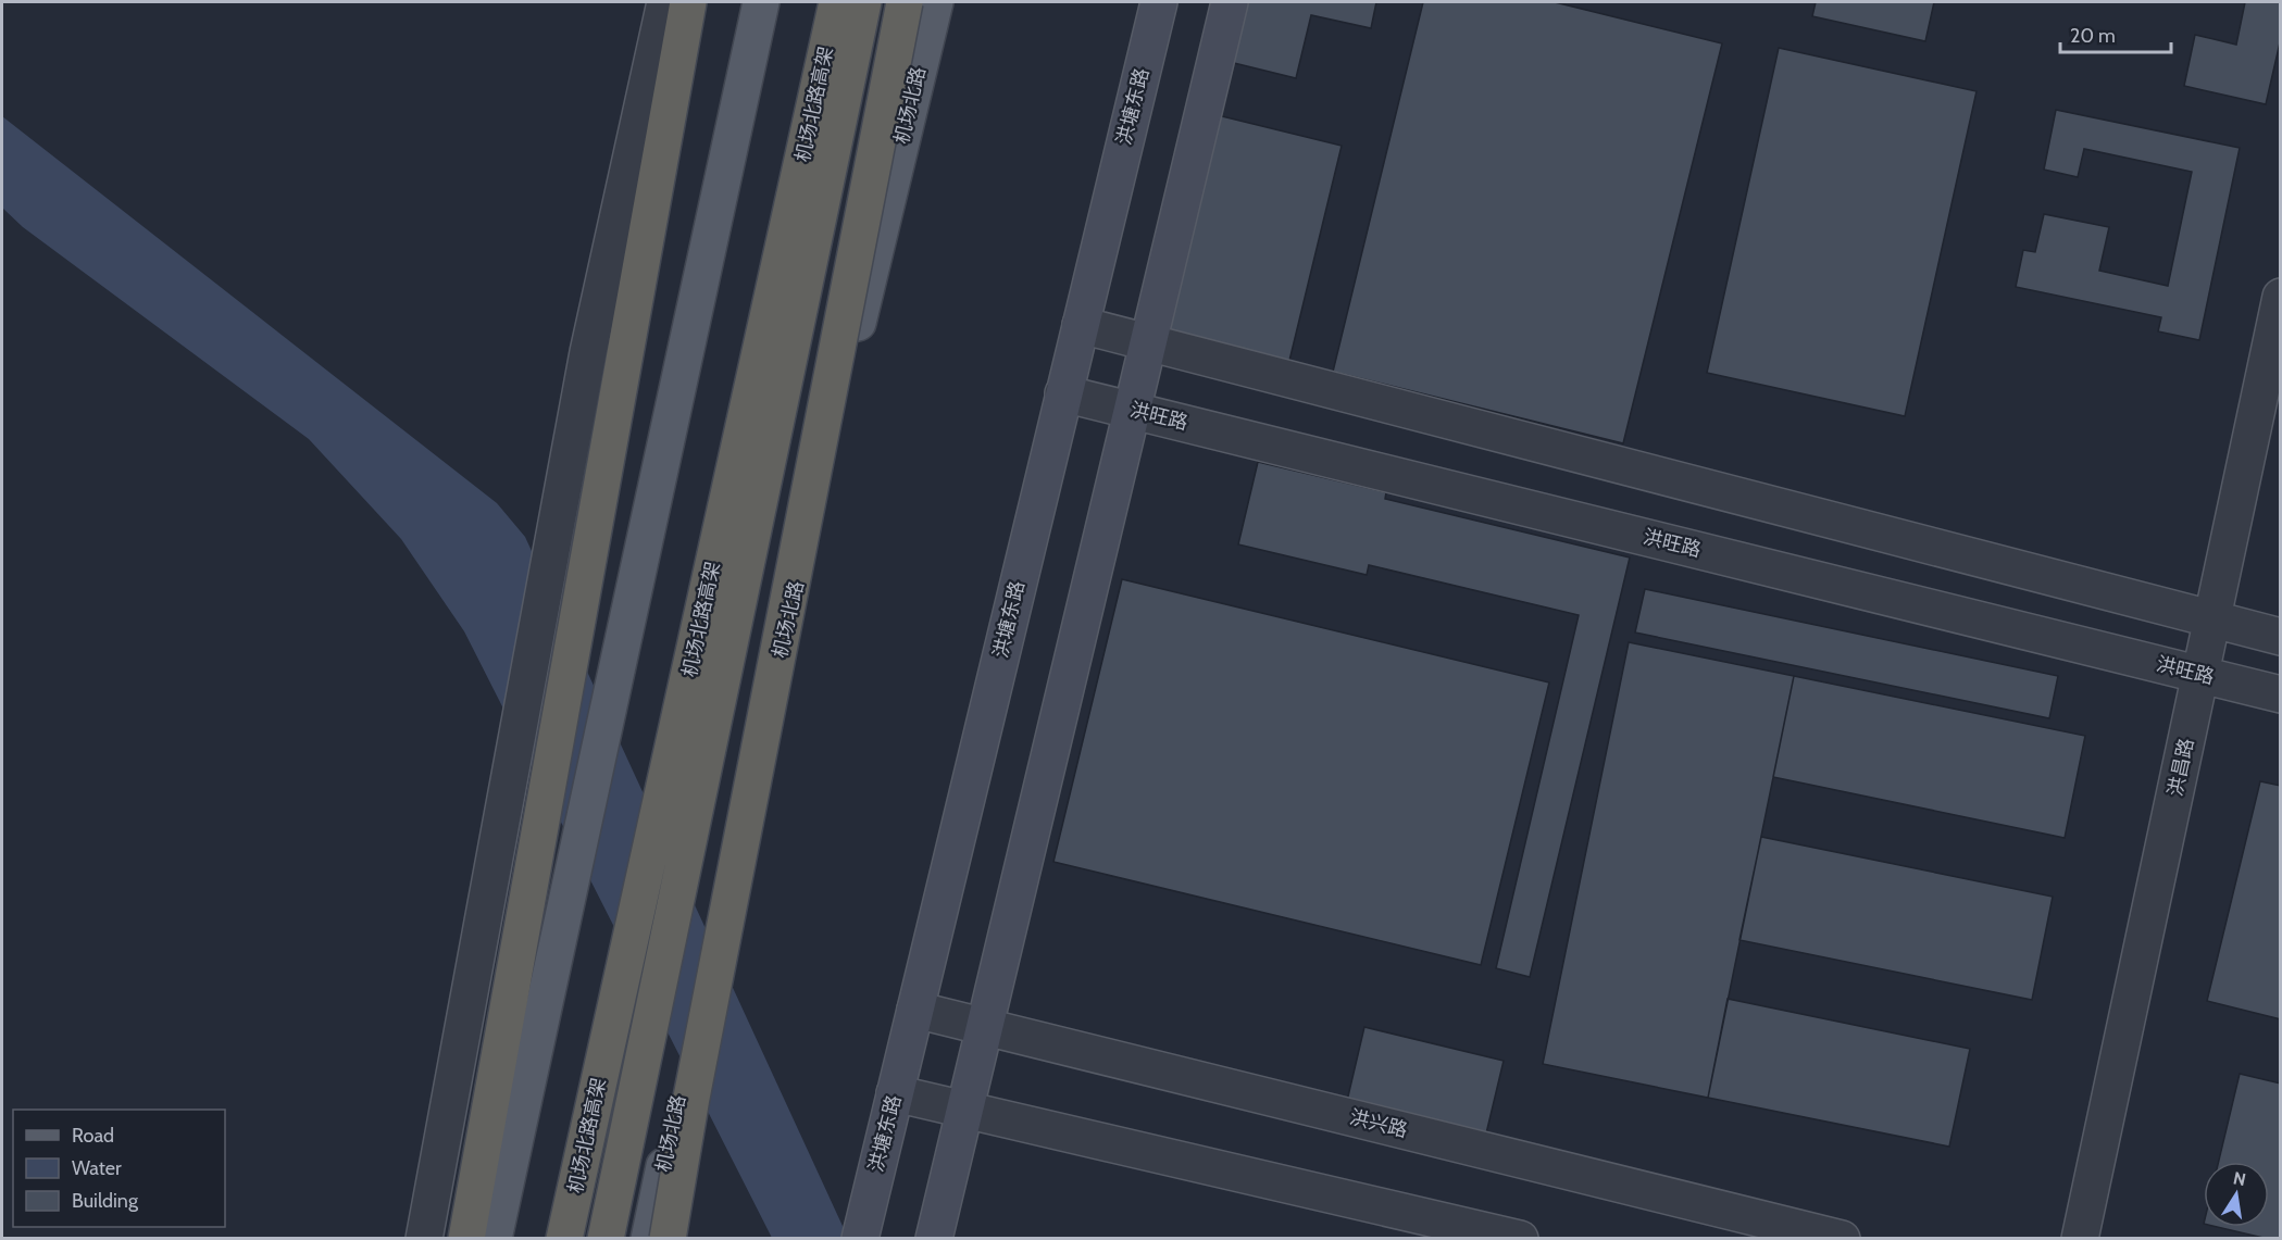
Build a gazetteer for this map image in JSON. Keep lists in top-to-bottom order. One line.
{"streets":{"highway":["机场北路高架"],"main road":["机场北路","洪塘东路"],"street":["洪旺路","洪昌路","洪兴路"]},"crossings":[["洪塘东路","洪旺路"],["洪塘东路","洪兴路"],["洪旺路","洪昌路"]],"legend":["Road","Water","Building"],"scale_bar":"20 m","north":"top"}
